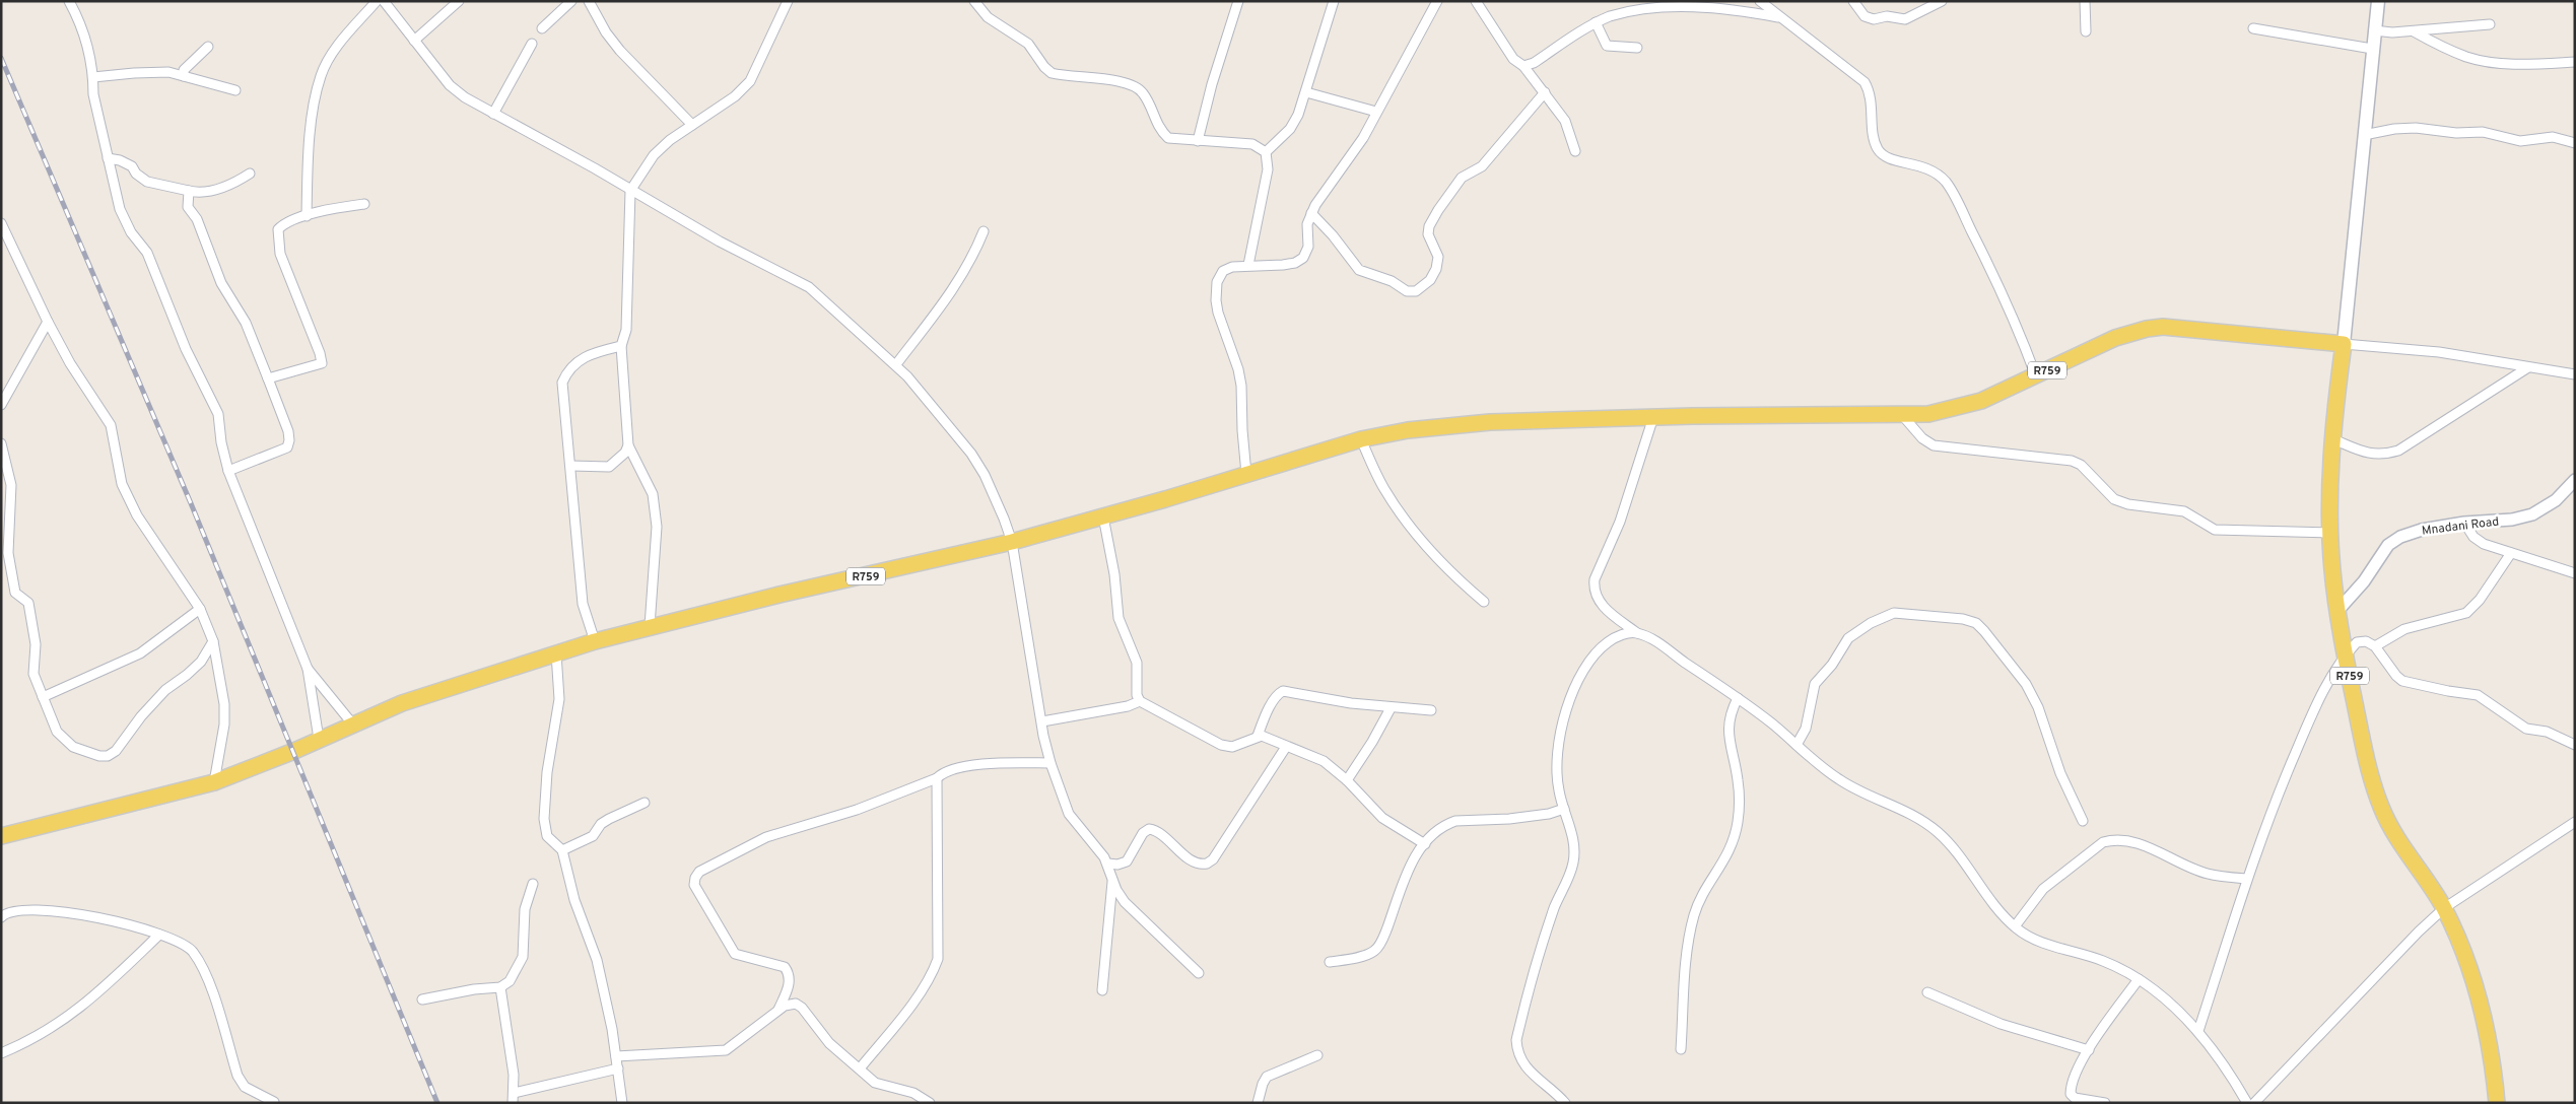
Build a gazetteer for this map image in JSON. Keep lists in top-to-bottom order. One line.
{"streets":{"main road":["R759"],"street":["Mnadani Road"]},"crossings":[["R759","Mnadani Road"]]}
